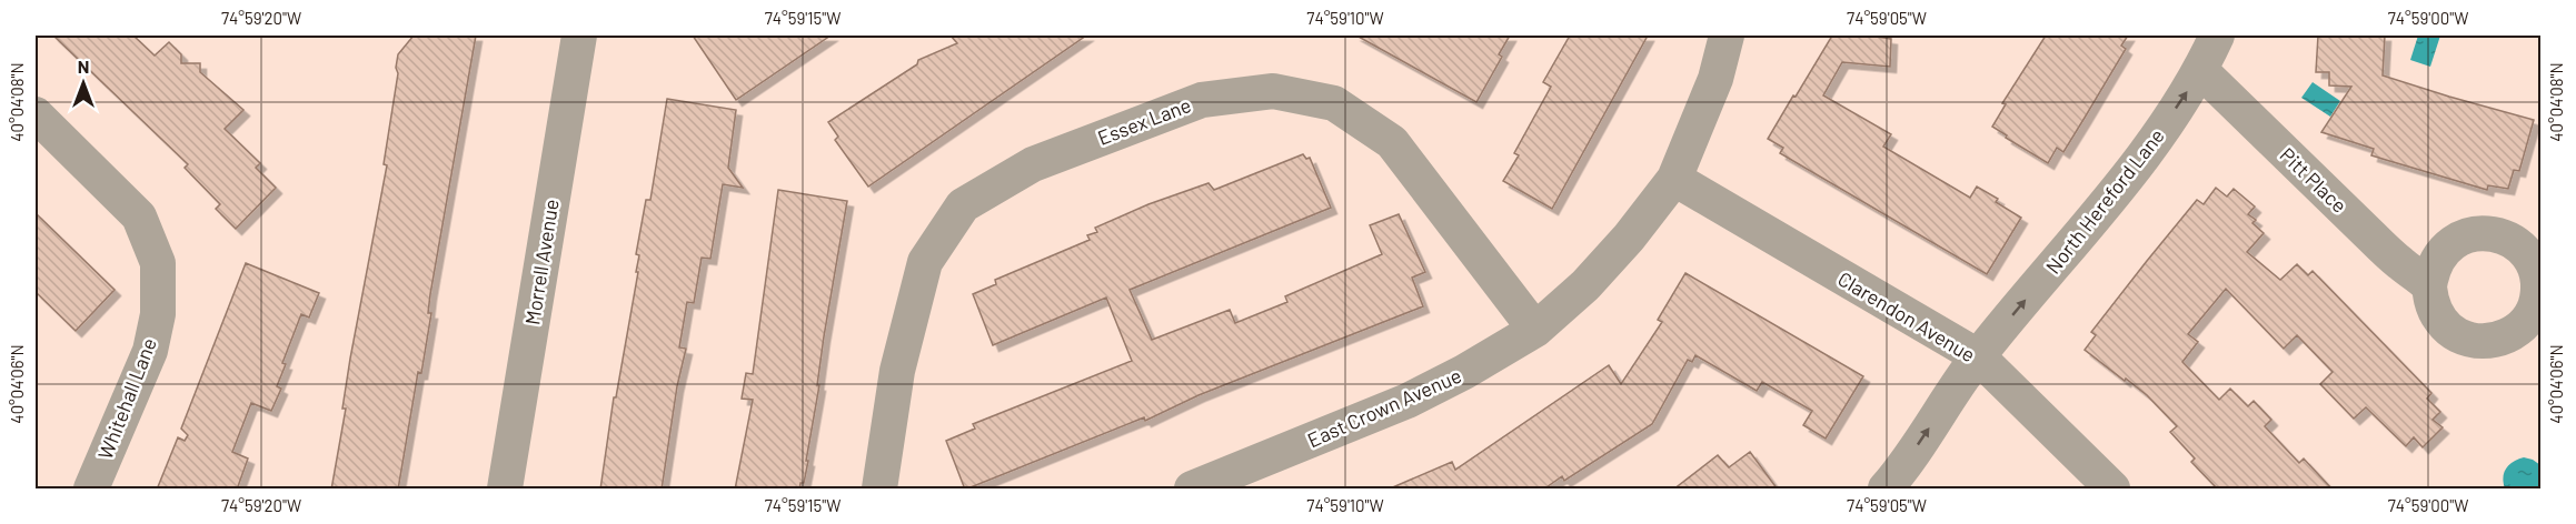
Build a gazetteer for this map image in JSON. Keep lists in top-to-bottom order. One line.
{"streets":{"street":["Essex Lane","Pitt Place","North Hereford Lane","Morrell Avenue","Clarendon Avenue","Whitehall Lane","East Crown Avenue"]},"crossings":[["Essex Lane","East Crown Avenue"],["Pitt Place","North Hereford Lane"],["North Hereford Lane","Clarendon Avenue"],["Clarendon Avenue","East Crown Avenue"]],"one_way":["North Hereford Lane"],"north":"top","coordinates":["74°59'20\"W","74°59'15\"W","74°59'10\"W","74°59'05\"W","74°59'00\"W","40°04'08\"N","40°04'06\"N"]}
